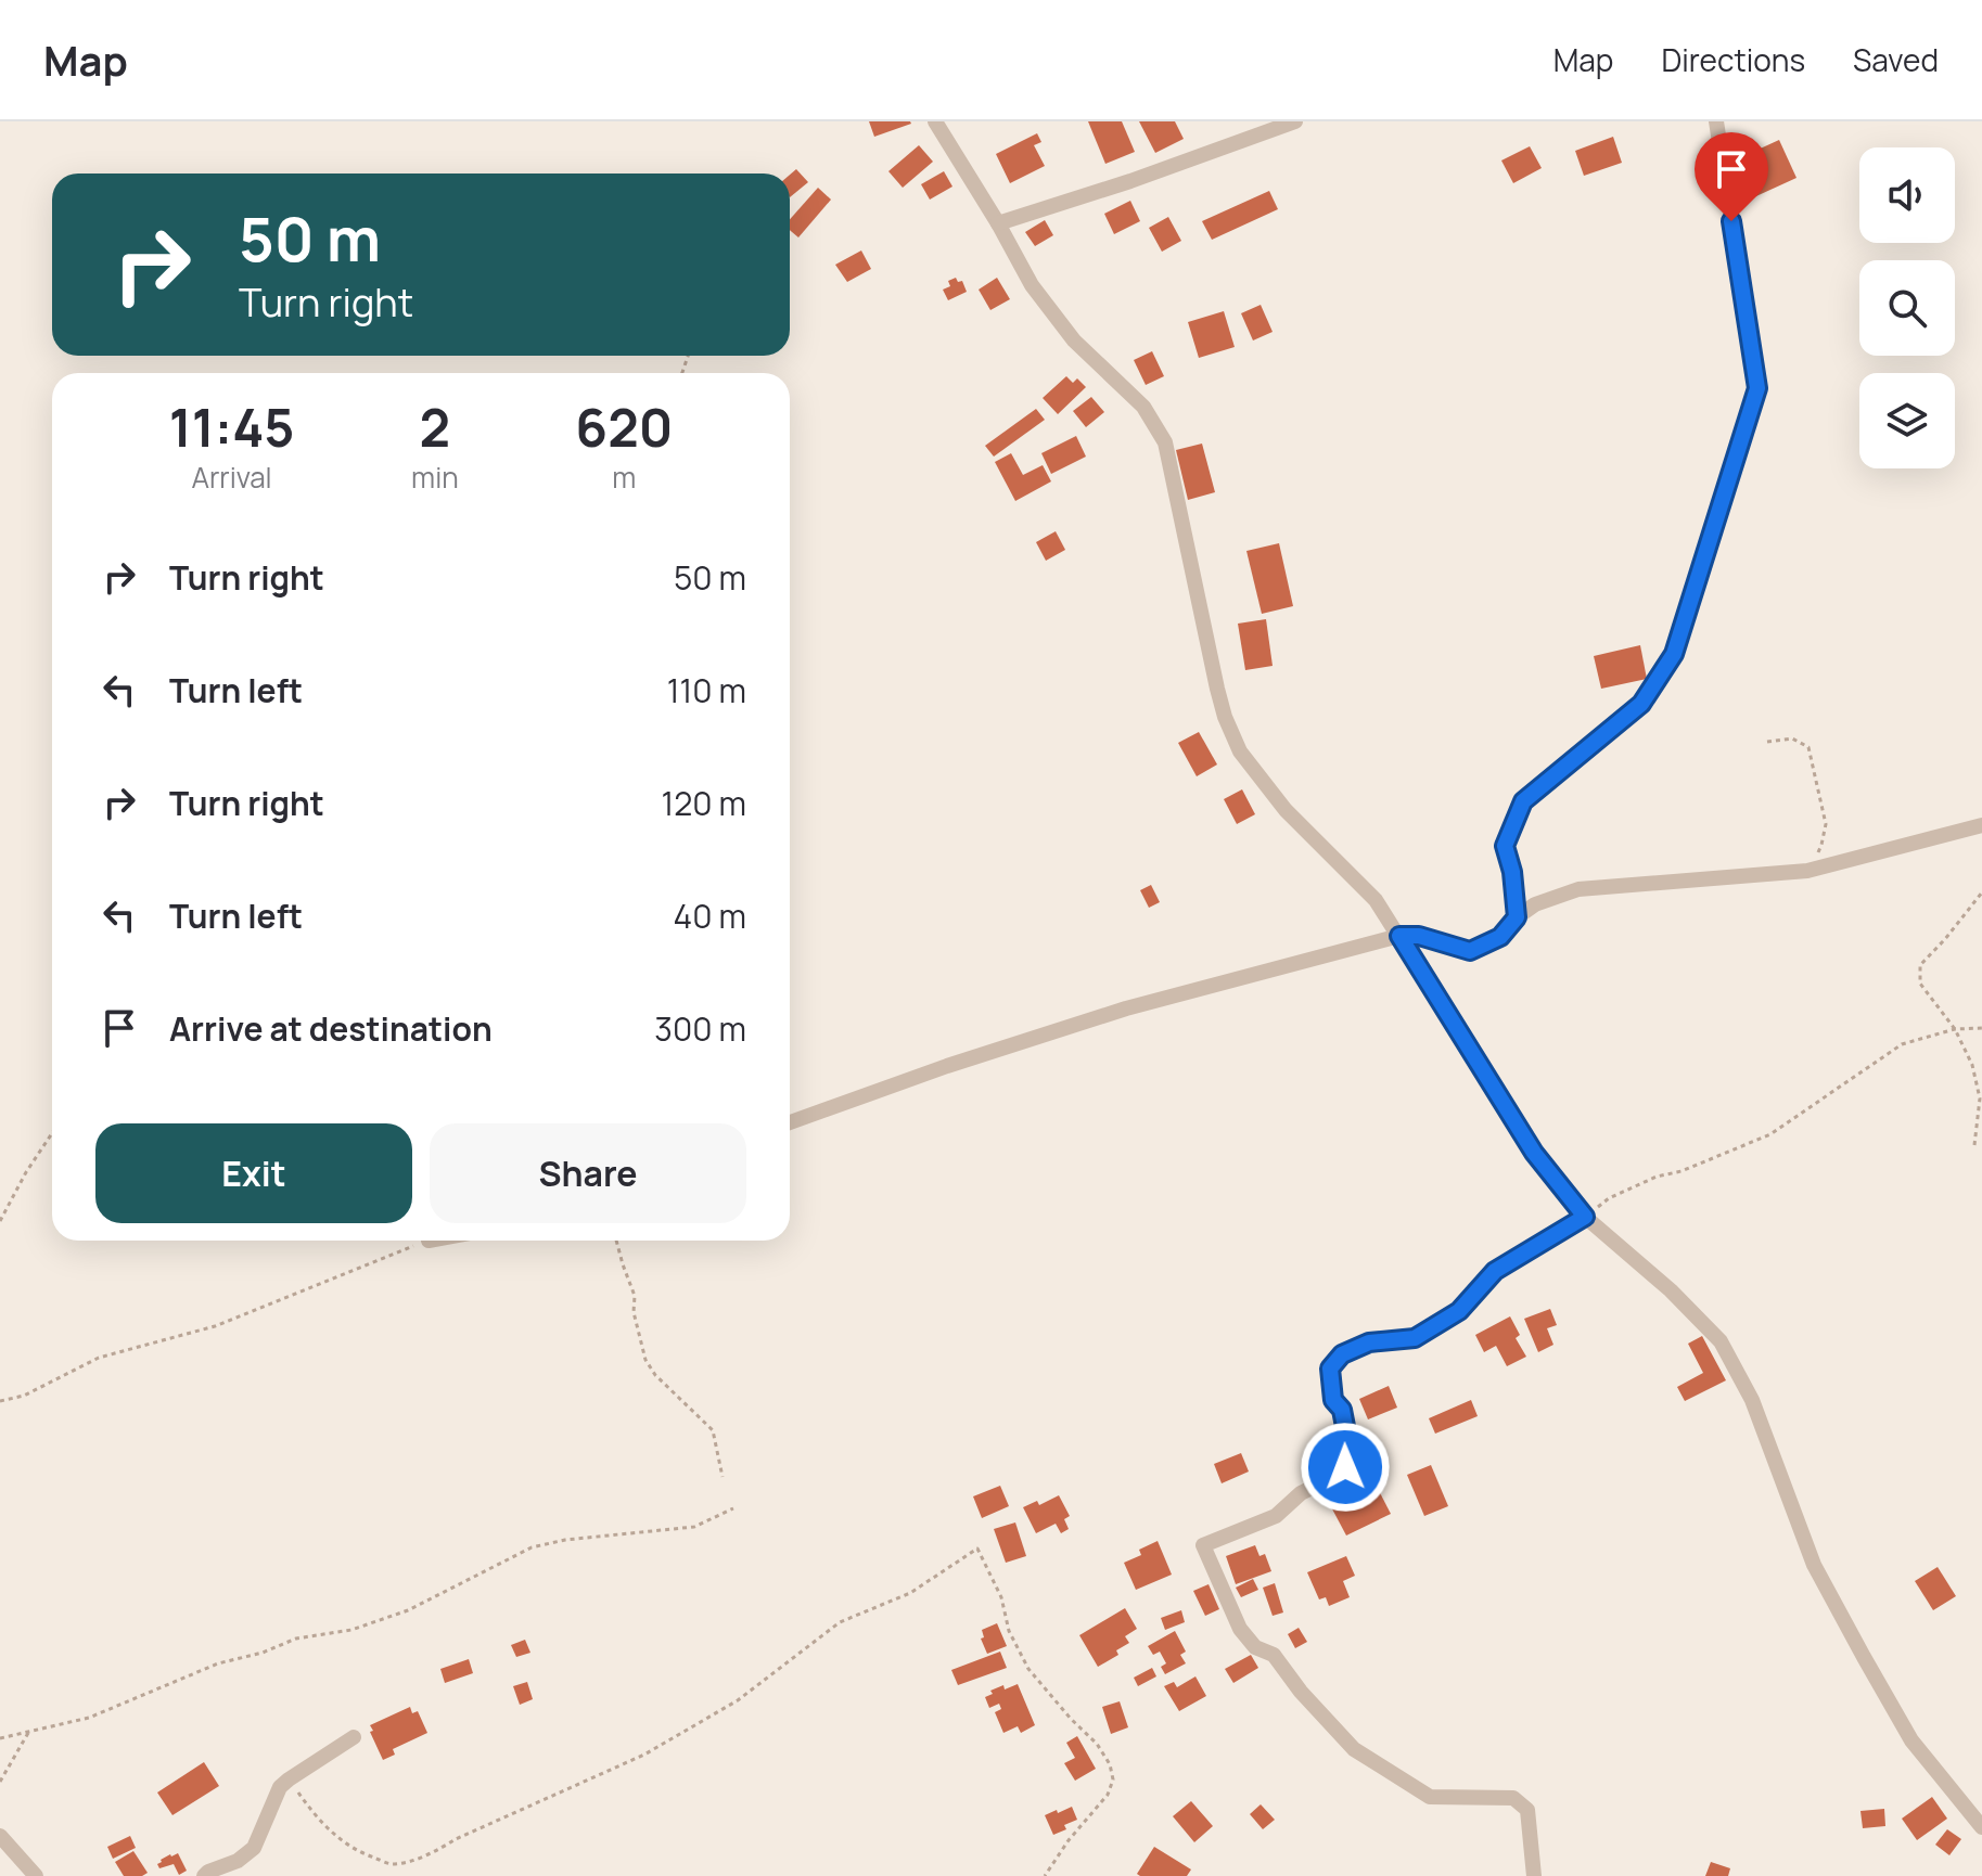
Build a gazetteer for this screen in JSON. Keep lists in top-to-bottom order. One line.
{"page":{"header":"Map","nav":["Map","Directions","Saved"],"turn":["50 m","Turn right"],"eta":["11:45","Arrival","2","min","620","m"],"list":[{"name":"Turn right","value":"50 m"},{"name":"Turn left","value":"110 m"},{"name":"Turn right","value":"120 m"},{"name":"Turn left","value":"40 m"},{"name":"Arrive at destination","value":"300 m"}],"buttons":["Exit","Share"]}}
